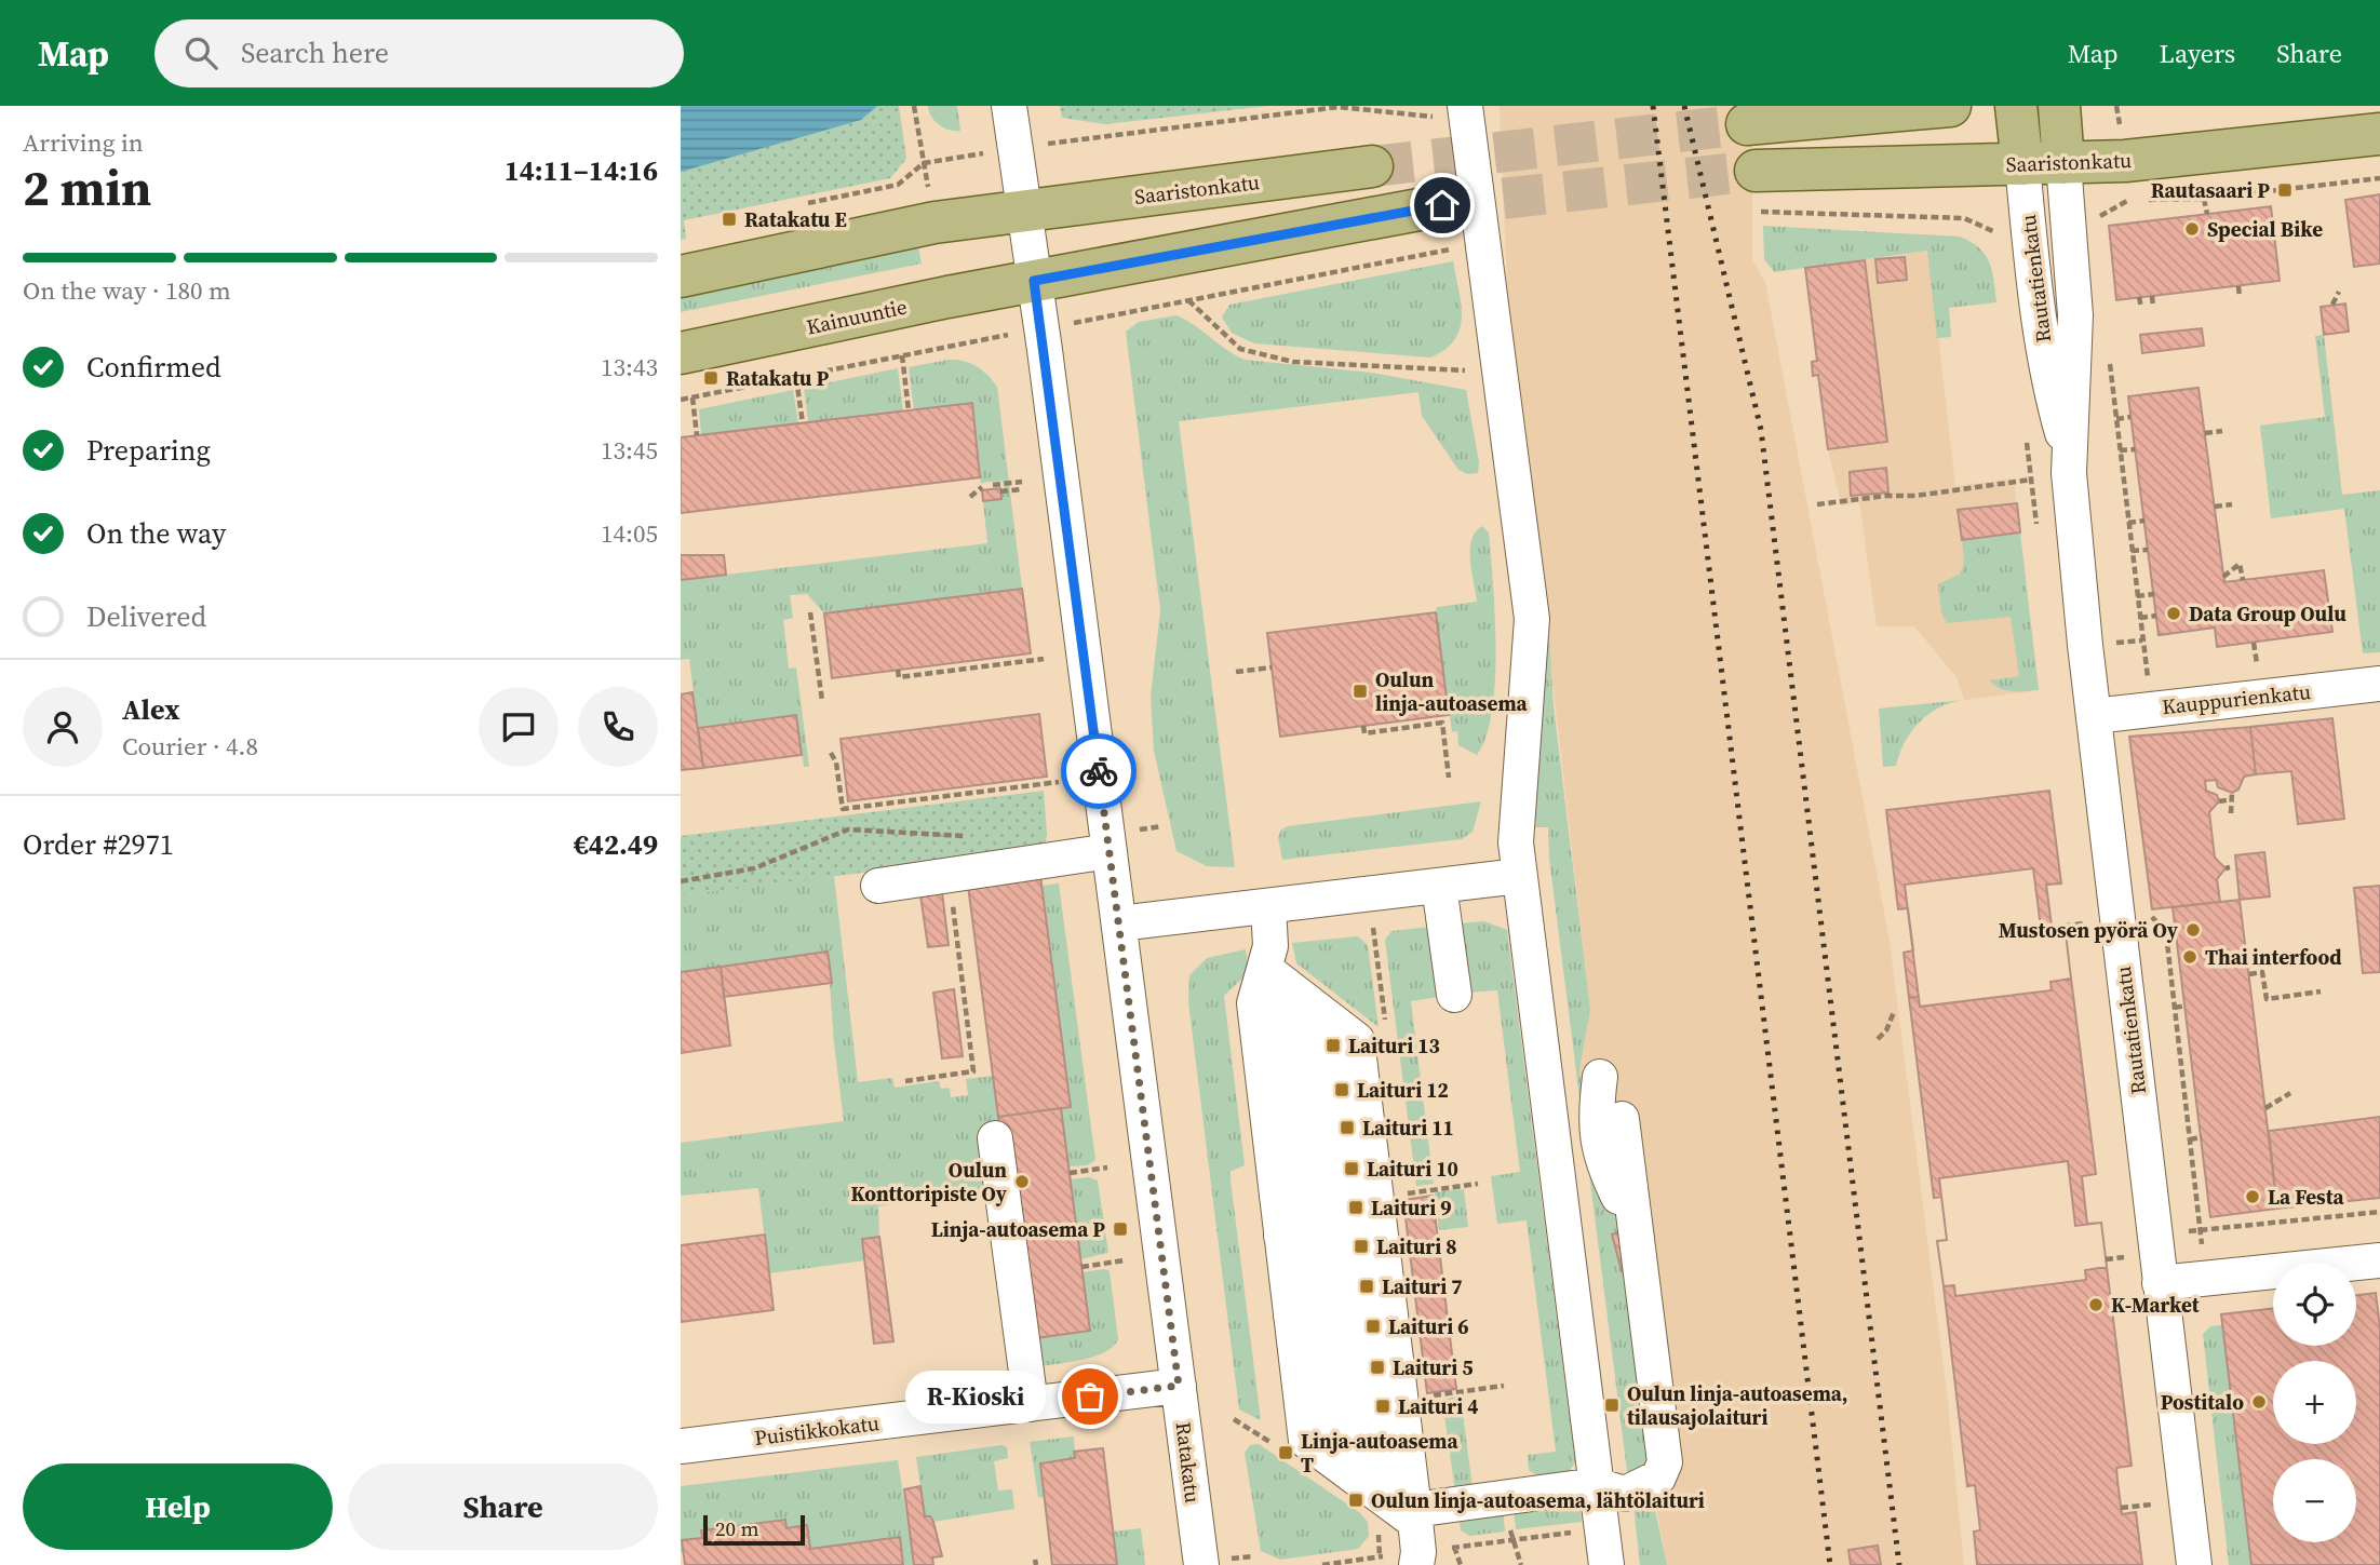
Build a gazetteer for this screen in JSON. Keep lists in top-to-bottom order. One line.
{"streets":{"main road":["Saaristonkatu","Rautatienkatu","Kainuuntie"],"street":["Kauppurienkatu","Puistikkokatu","Ratakatu"]},"crossings":[["Saaristonkatu","Rautatienkatu"],["Saaristonkatu","Ratakatu"],["Rautatienkatu","Kauppurienkatu"],["Kainuuntie","Ratakatu"],["Puistikkokatu","Ratakatu"]],"places":{"transit":["Rautasaari P","Ratakatu E","Ratakatu P","Oulun linja-autoasema","Laituri 13","Laituri 12","Laituri 11","Laituri 10","Laituri 9","Linja-autoasema P","Laituri 8","Laituri 7","Laituri 6","Laituri 5","Oulun linja-autoasema, tilausajolaituri","Laituri 4","Linja-autoasema T","Oulun linja-autoasema, lähtölaituri"],"other":["Special Bike","Data Group Oulu","Mustosen pyörä Oy","Thai interfood","Oulun Konttoripiste Oy","La Festa","K-Market","R-Kioski","Postitalo"]},"scale_bar":"20 m","page":{"header":"Map","search":"Search here","nav":["Map","Layers","Share"],"heading":["2 min","Arriving in","14:11–14:16"],"panel":["Alex","Courier · 4.8","Order #2971","€42.49"],"bar":"On the way · 180 m","list":[["Confirmed","13:43"],["Preparing","13:45"],["On the way","14:05"],"Delivered"],"map_buttons":["+","−"],"bubble":"R-Kioski","buttons":["Help","Share"],"scale":"20 m"}}
